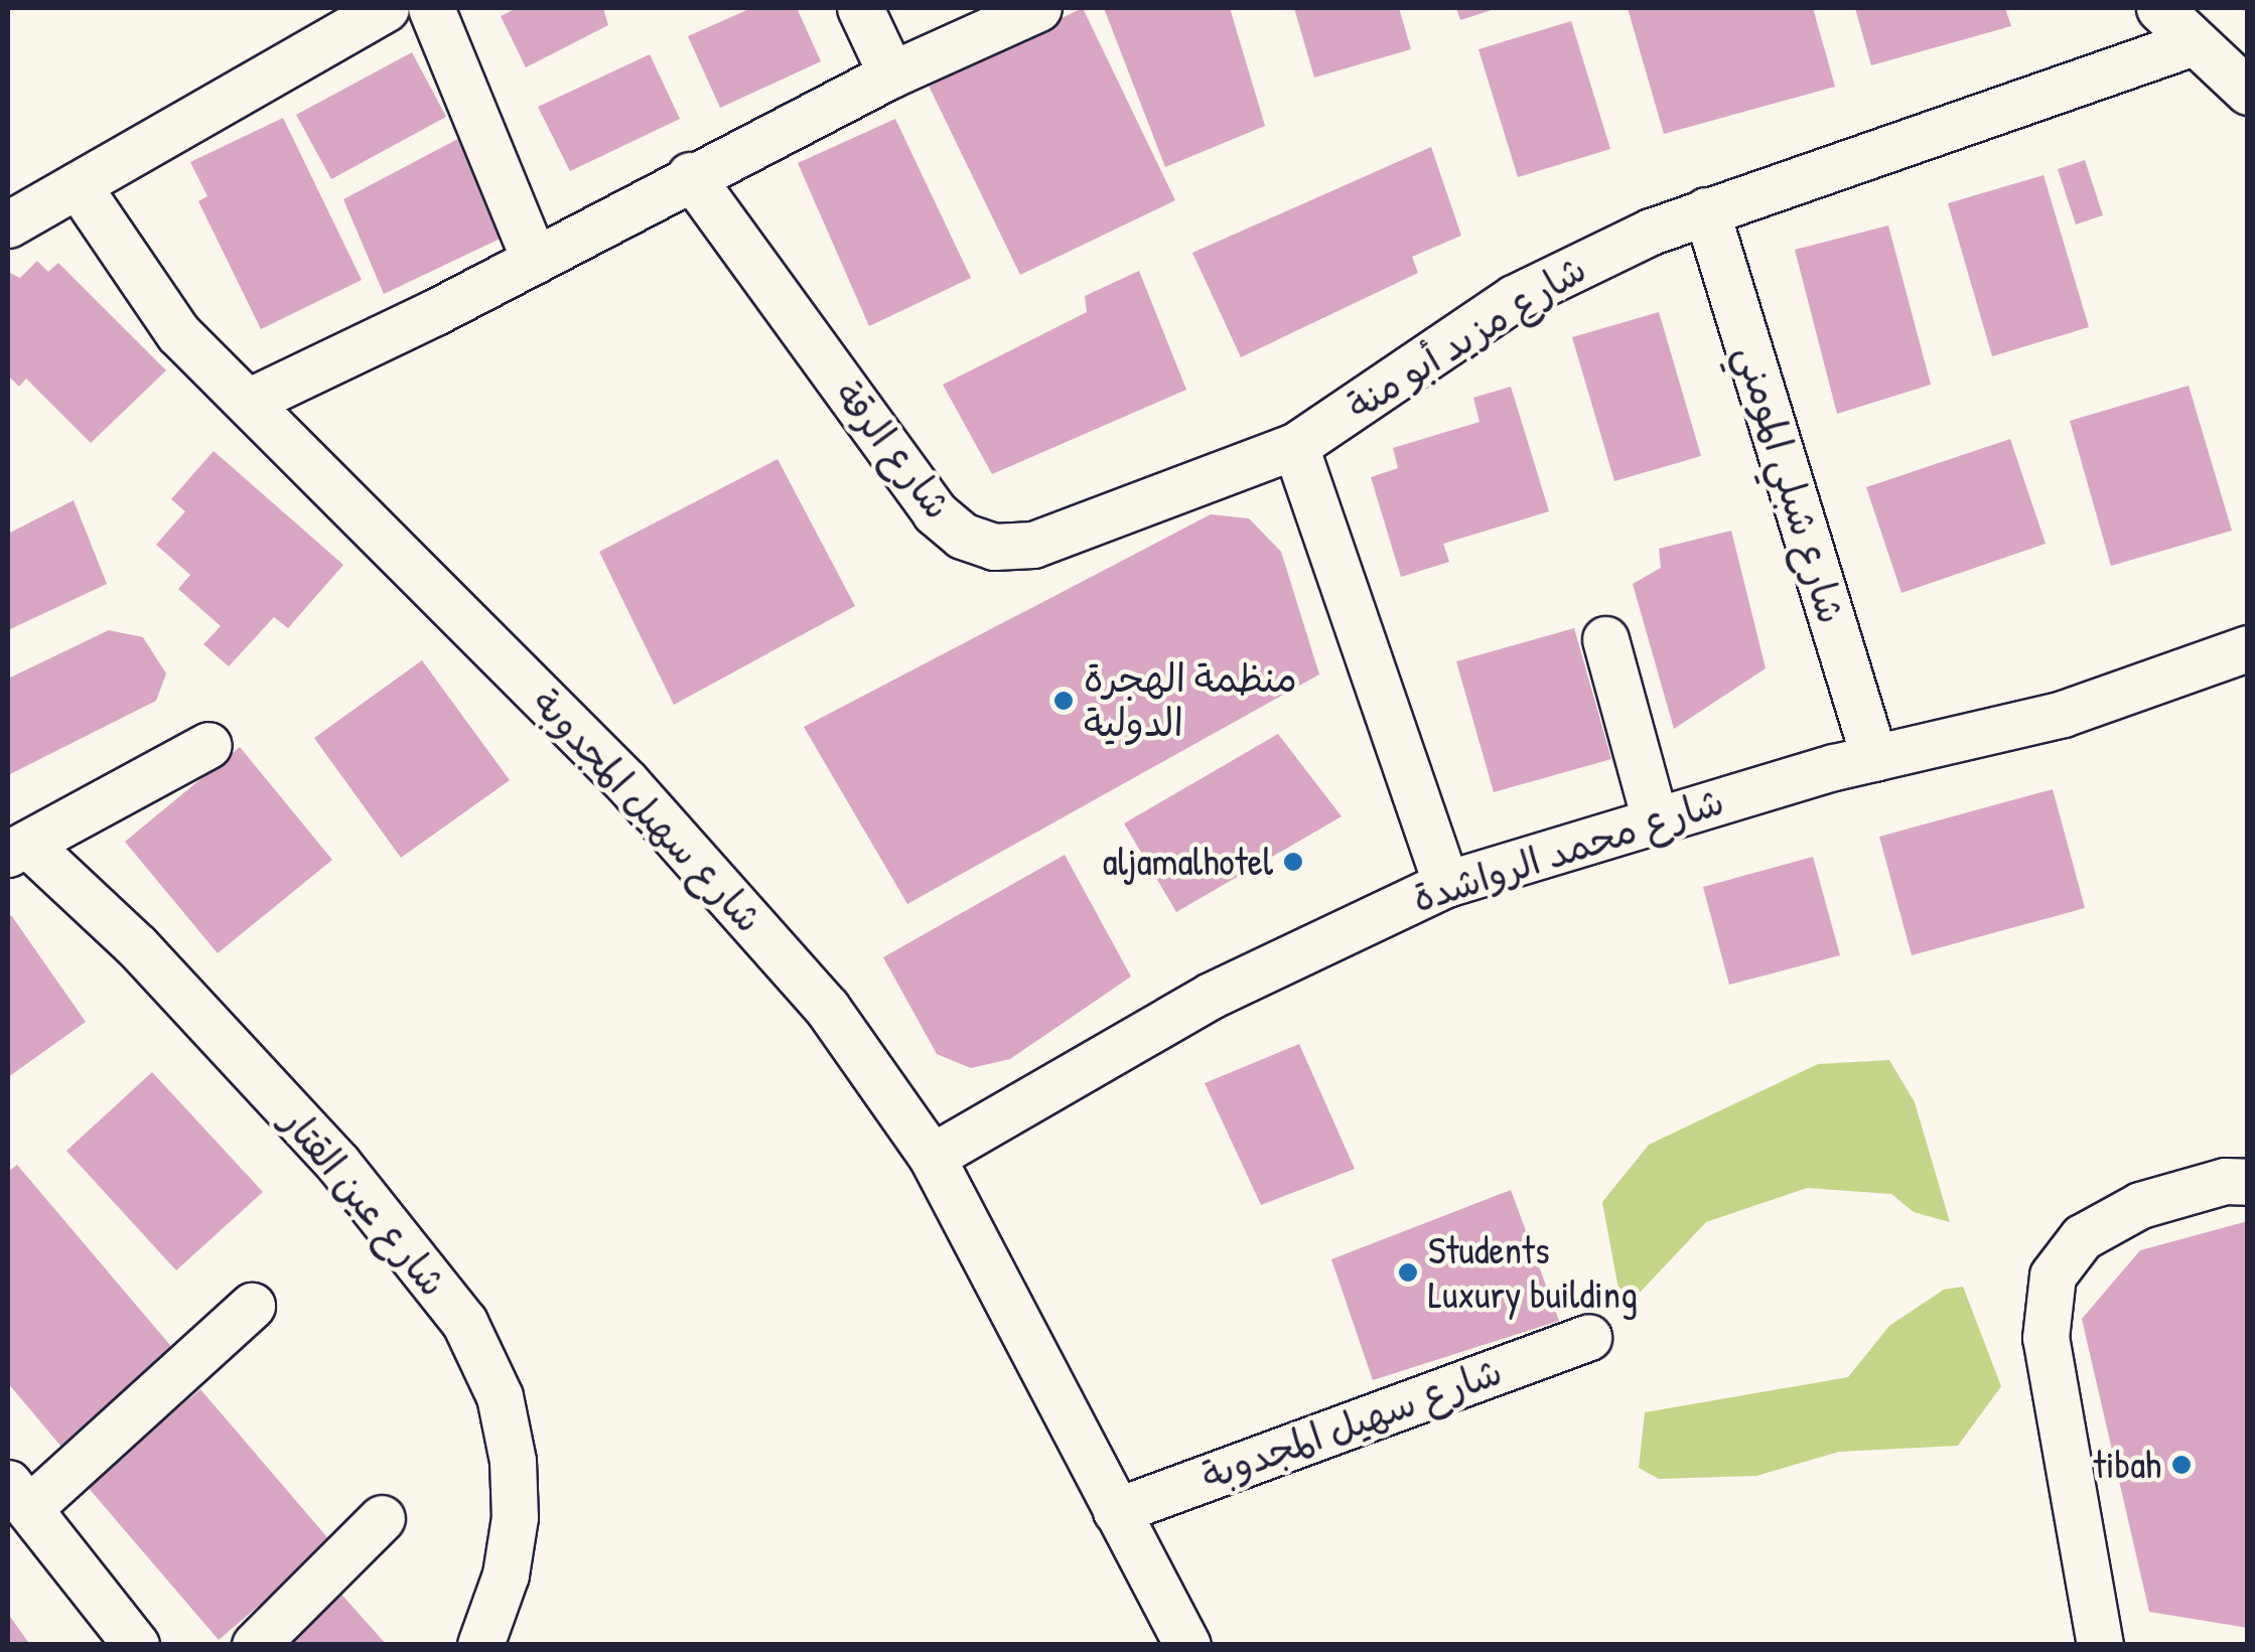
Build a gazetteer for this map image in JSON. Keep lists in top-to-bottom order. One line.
{"streets":{"street":["شارع مزيد أبو منة","شارع الرقة","شارع شبلي المومني","شارع سهيل المجدوبة","شارع محمد الرواشدة","شارع عين القتار"]},"crossings":[["شارع مزيد أبو منة","شارع الرقة"],["شارع مزيد أبو منة","شارع شبلي المومني"],["شارع شبلي المومني","شارع محمد الرواشدة"],["شارع سهيل المجدوبة","شارع محمد الرواشدة"]],"places":["منظمة الهجرة الدولية","aljamalhotel","Students Luxury building","tibah"]}
